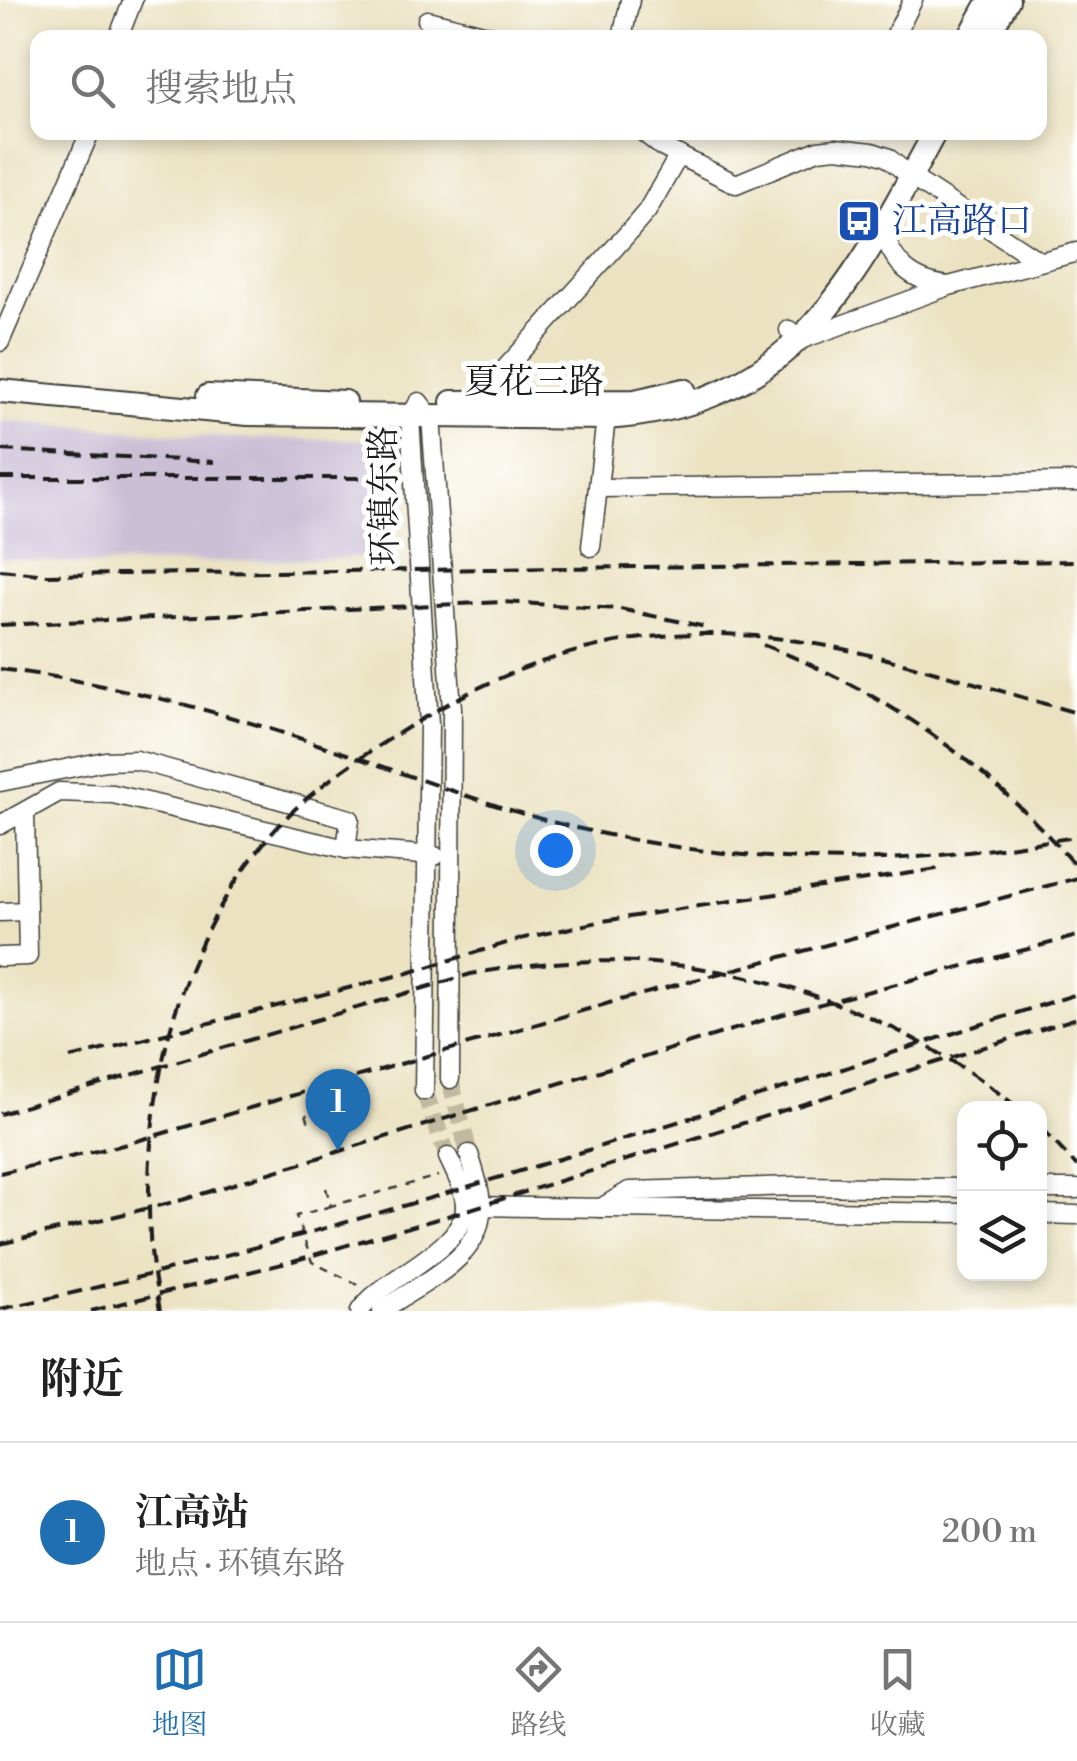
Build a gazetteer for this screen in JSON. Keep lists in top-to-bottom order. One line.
{"streets":{"main road":["夏花三路"],"street":["环镇东路"]},"crossings":[["夏花三路","环镇东路"]],"places":{"bus stop":["江高路口"]},"page":{"search":"搜索地点","pins":"1","heading":"附近","list":[{"mark":"1","name":"江高站","note":"地点 · 环镇东路","value":"200 m"}],"nav":["地图","路线","收藏"]}}
